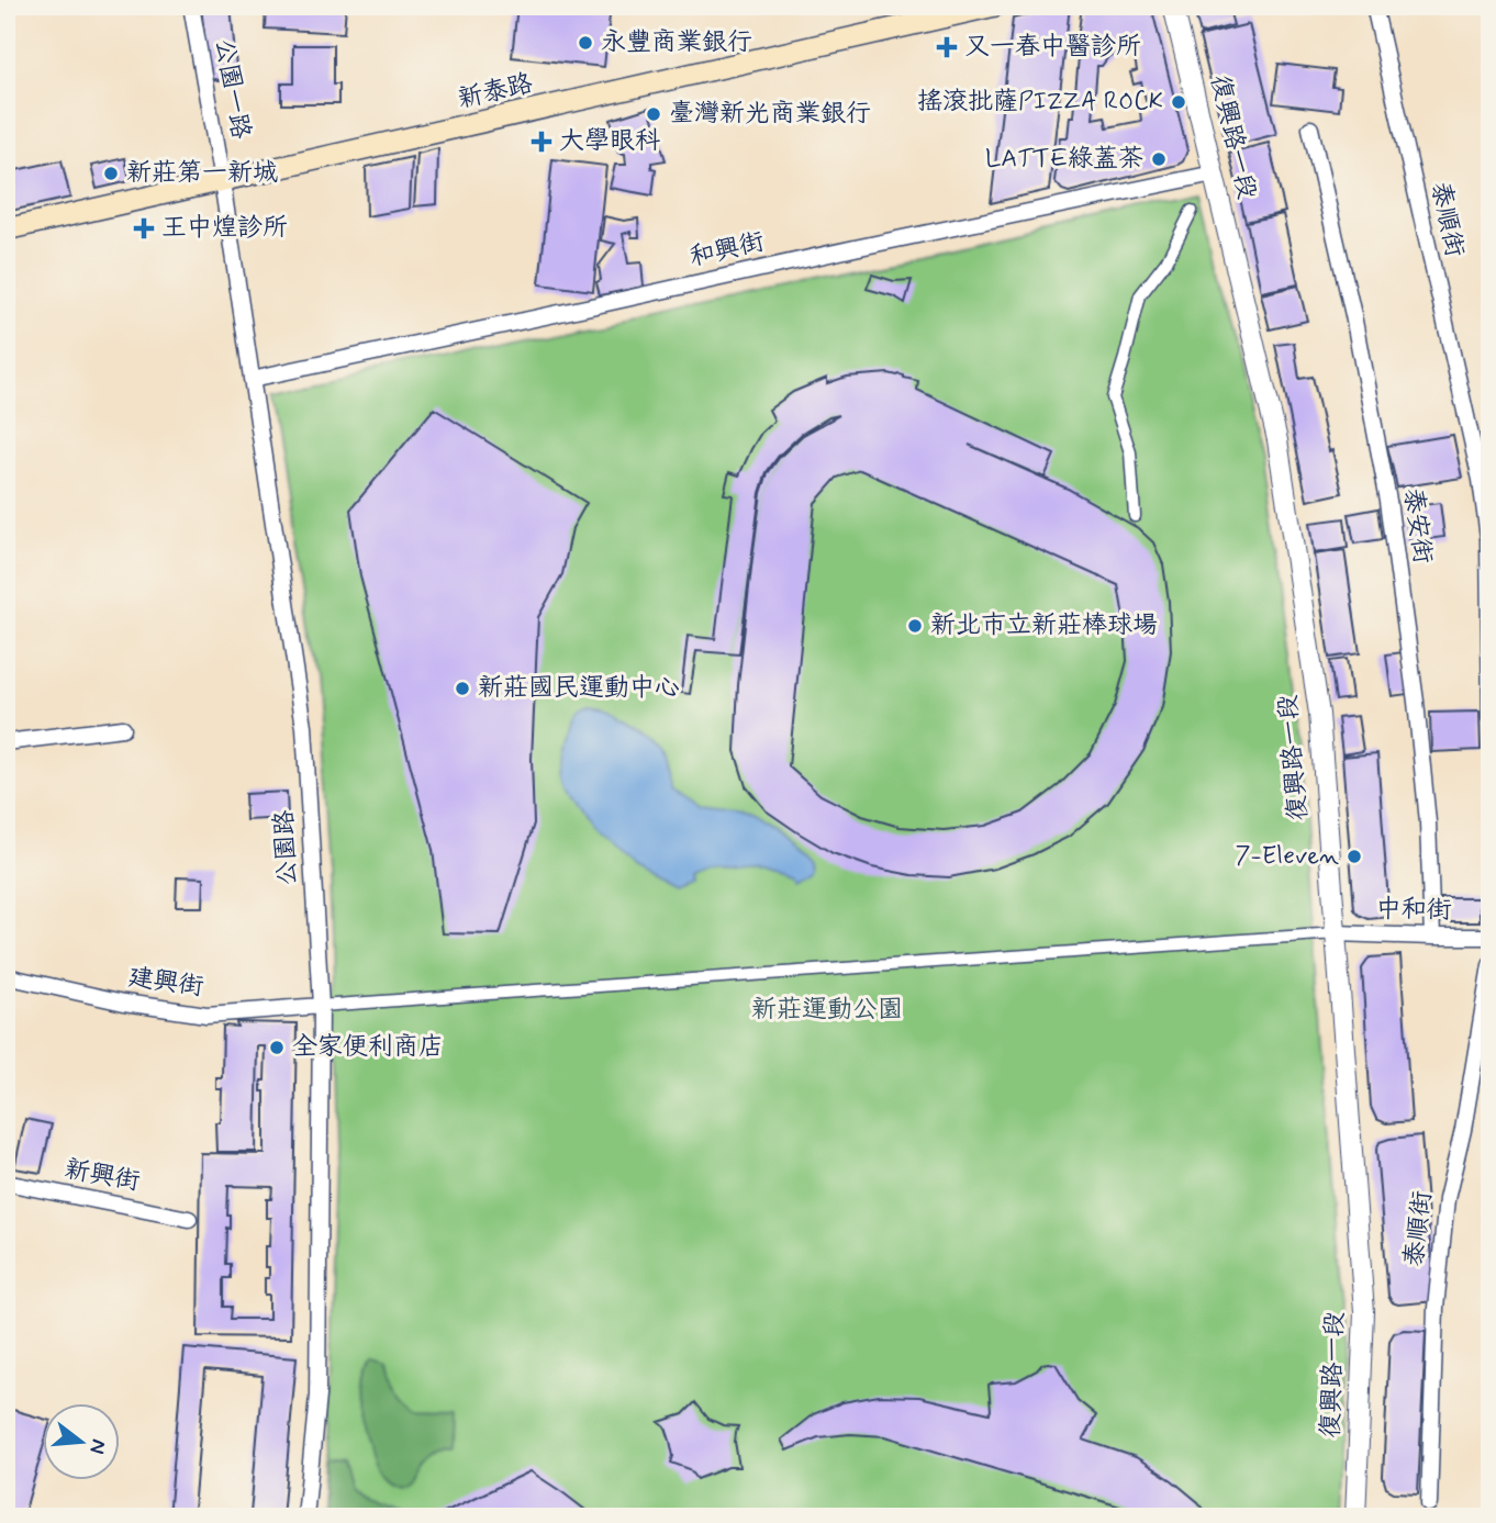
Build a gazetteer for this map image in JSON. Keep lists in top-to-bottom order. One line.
{"streets":{"main road":["新泰路"],"street":["公園一路","復興路一段","泰順街","和興街","泰安街","公園路","中和街","建興街","新興街"]},"crossings":[["公園一路","新泰路"],["公園一路","公園路"],["新泰路","公園路"],["復興路一段","和興街"],["復興路一段","中和街"],["和興街","公園路"],["泰安街","中和街"],["公園路","建興街"]],"parks":["新莊運動公園"],"places":{"other":["永豐商業銀行","搖滾批薩PIZZA ROCK","臺灣新光商業銀行","LATTE綠蓋茶","新莊第一新城","新北市立新莊棒球場","新莊國民運動中心","7-Eleven","全家便利商店"],"health":["又一春中醫診所","大學眼科","王中煌診所"]},"north":"right"}
